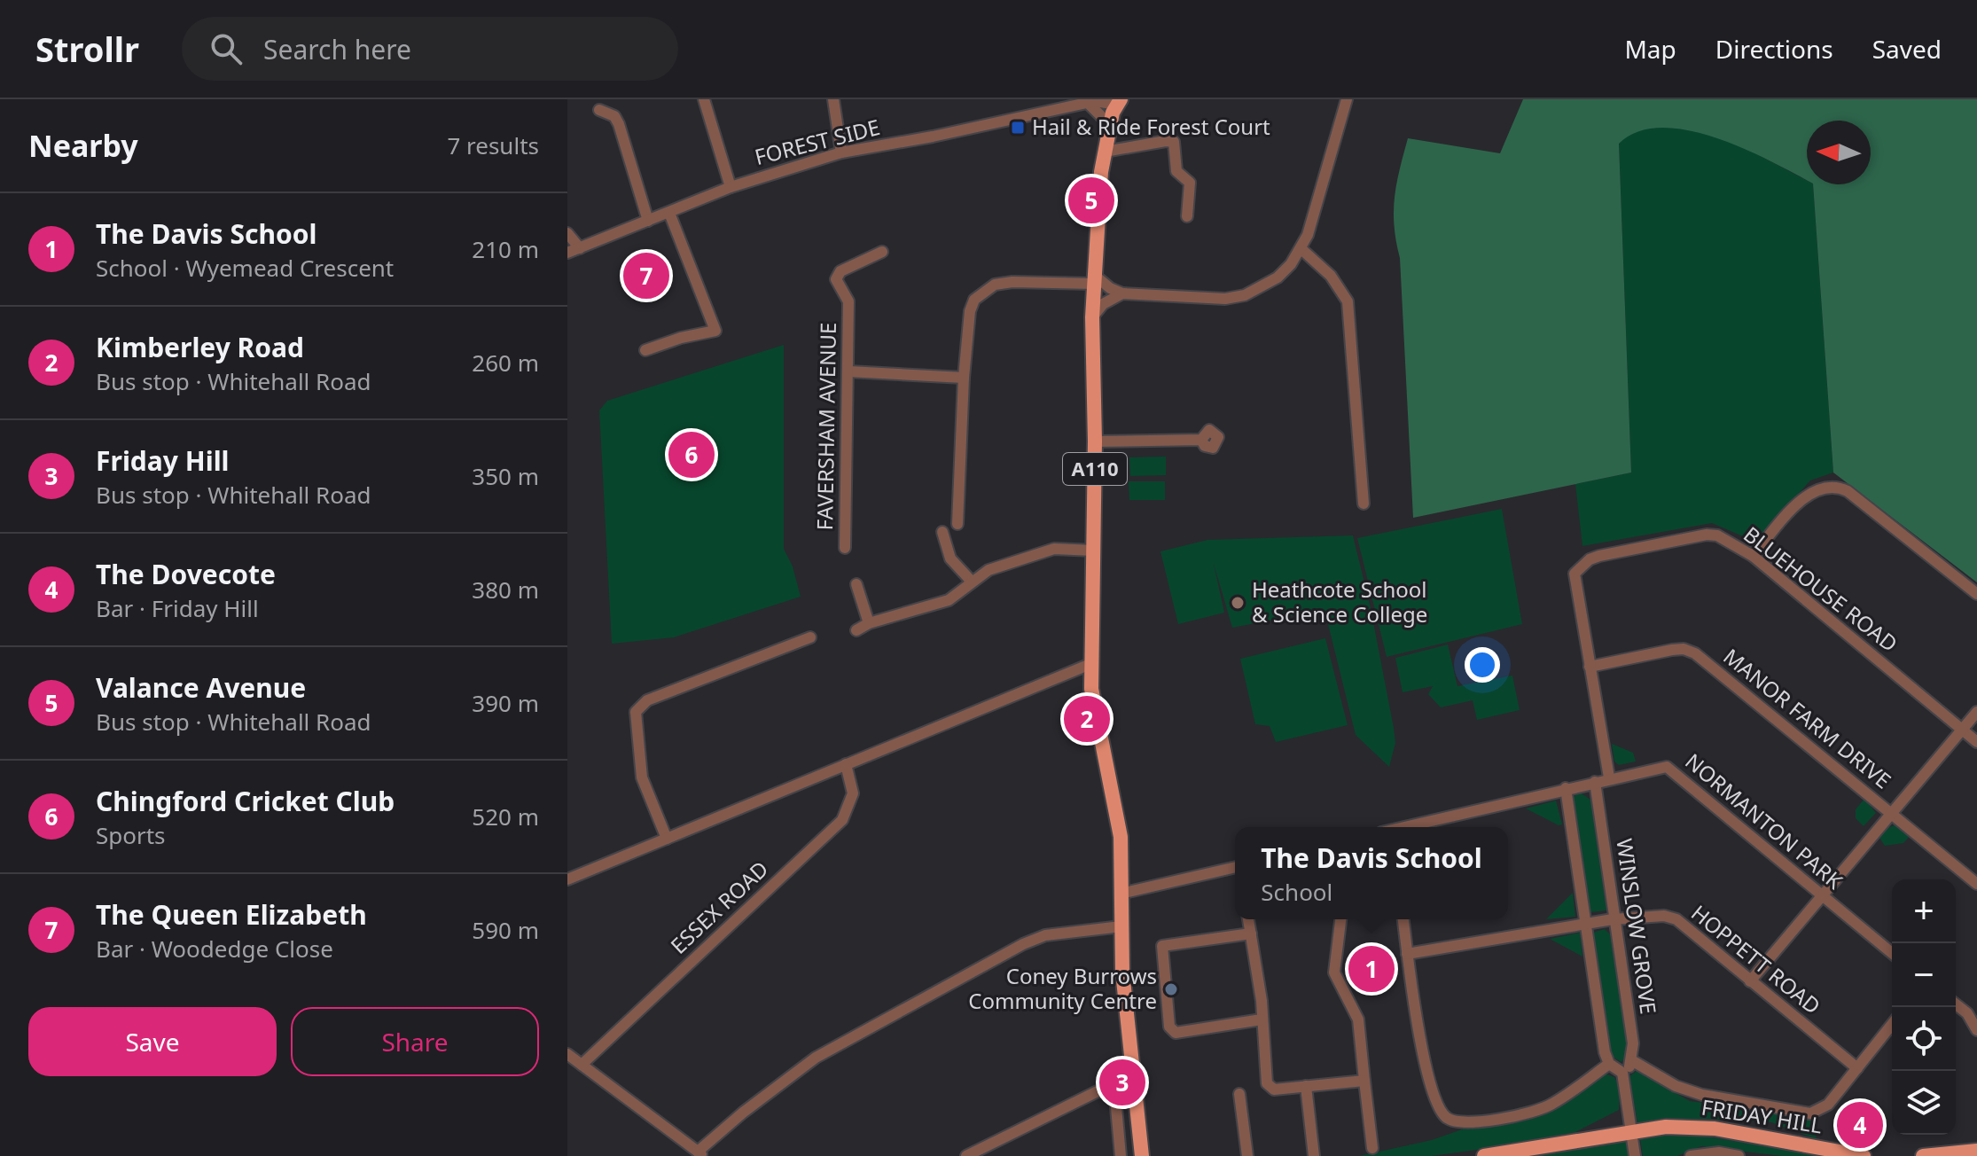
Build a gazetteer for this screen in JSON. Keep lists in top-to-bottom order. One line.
{"streets":{"main road":["A110","FRIDAY HILL"],"street":["FOREST SIDE","FAVERSHAM AVENUE","BLUEHOUSE ROAD","MANOR FARM DRIVE","NORMANTON PARK","ESSEX ROAD","WINSLOW GROVE","HOPPETT ROAD"]},"crossings":[["FOREST SIDE","A110"],["BLUEHOUSE ROAD","MANOR FARM DRIVE"],["BLUEHOUSE ROAD","NORMANTON PARK"],["NORMANTON PARK","WINSLOW GROVE"],["WINSLOW GROVE","HOPPETT ROAD"]],"places":{"transit":["Hail & Ride Forest Court"],"other":["Heathcote School & Science College","Coney Burrows Community Centre"]},"north":"left","page":{"header":"Strollr","search":"Search here","nav":["Map","Directions","Saved"],"heading":["Nearby","7 results"],"pins":["5","7","6","2","1","3","4"],"list":[{"mark":"1","name":"The Davis School","note":"School · Wyemead Crescent","value":"210 m"},{"mark":"2","name":"Kimberley Road","note":"Bus stop · Whitehall Road","value":"260 m"},{"mark":"3","name":"Friday Hill","note":"Bus stop · Whitehall Road","value":"350 m"},{"mark":"4","name":"The Dovecote","note":"Bar · Friday Hill","value":"380 m"},{"mark":"5","name":"Valance Avenue","note":"Bus stop · Whitehall Road","value":"390 m"},{"mark":"6","name":"Chingford Cricket Club","note":"Sports","value":"520 m"},{"mark":"7","name":"The Queen Elizabeth","note":"Bar · Woodedge Close","value":"590 m"}],"popup":["The Davis School","School"],"map_buttons":["+","−"],"buttons":["Save","Share"]}}
